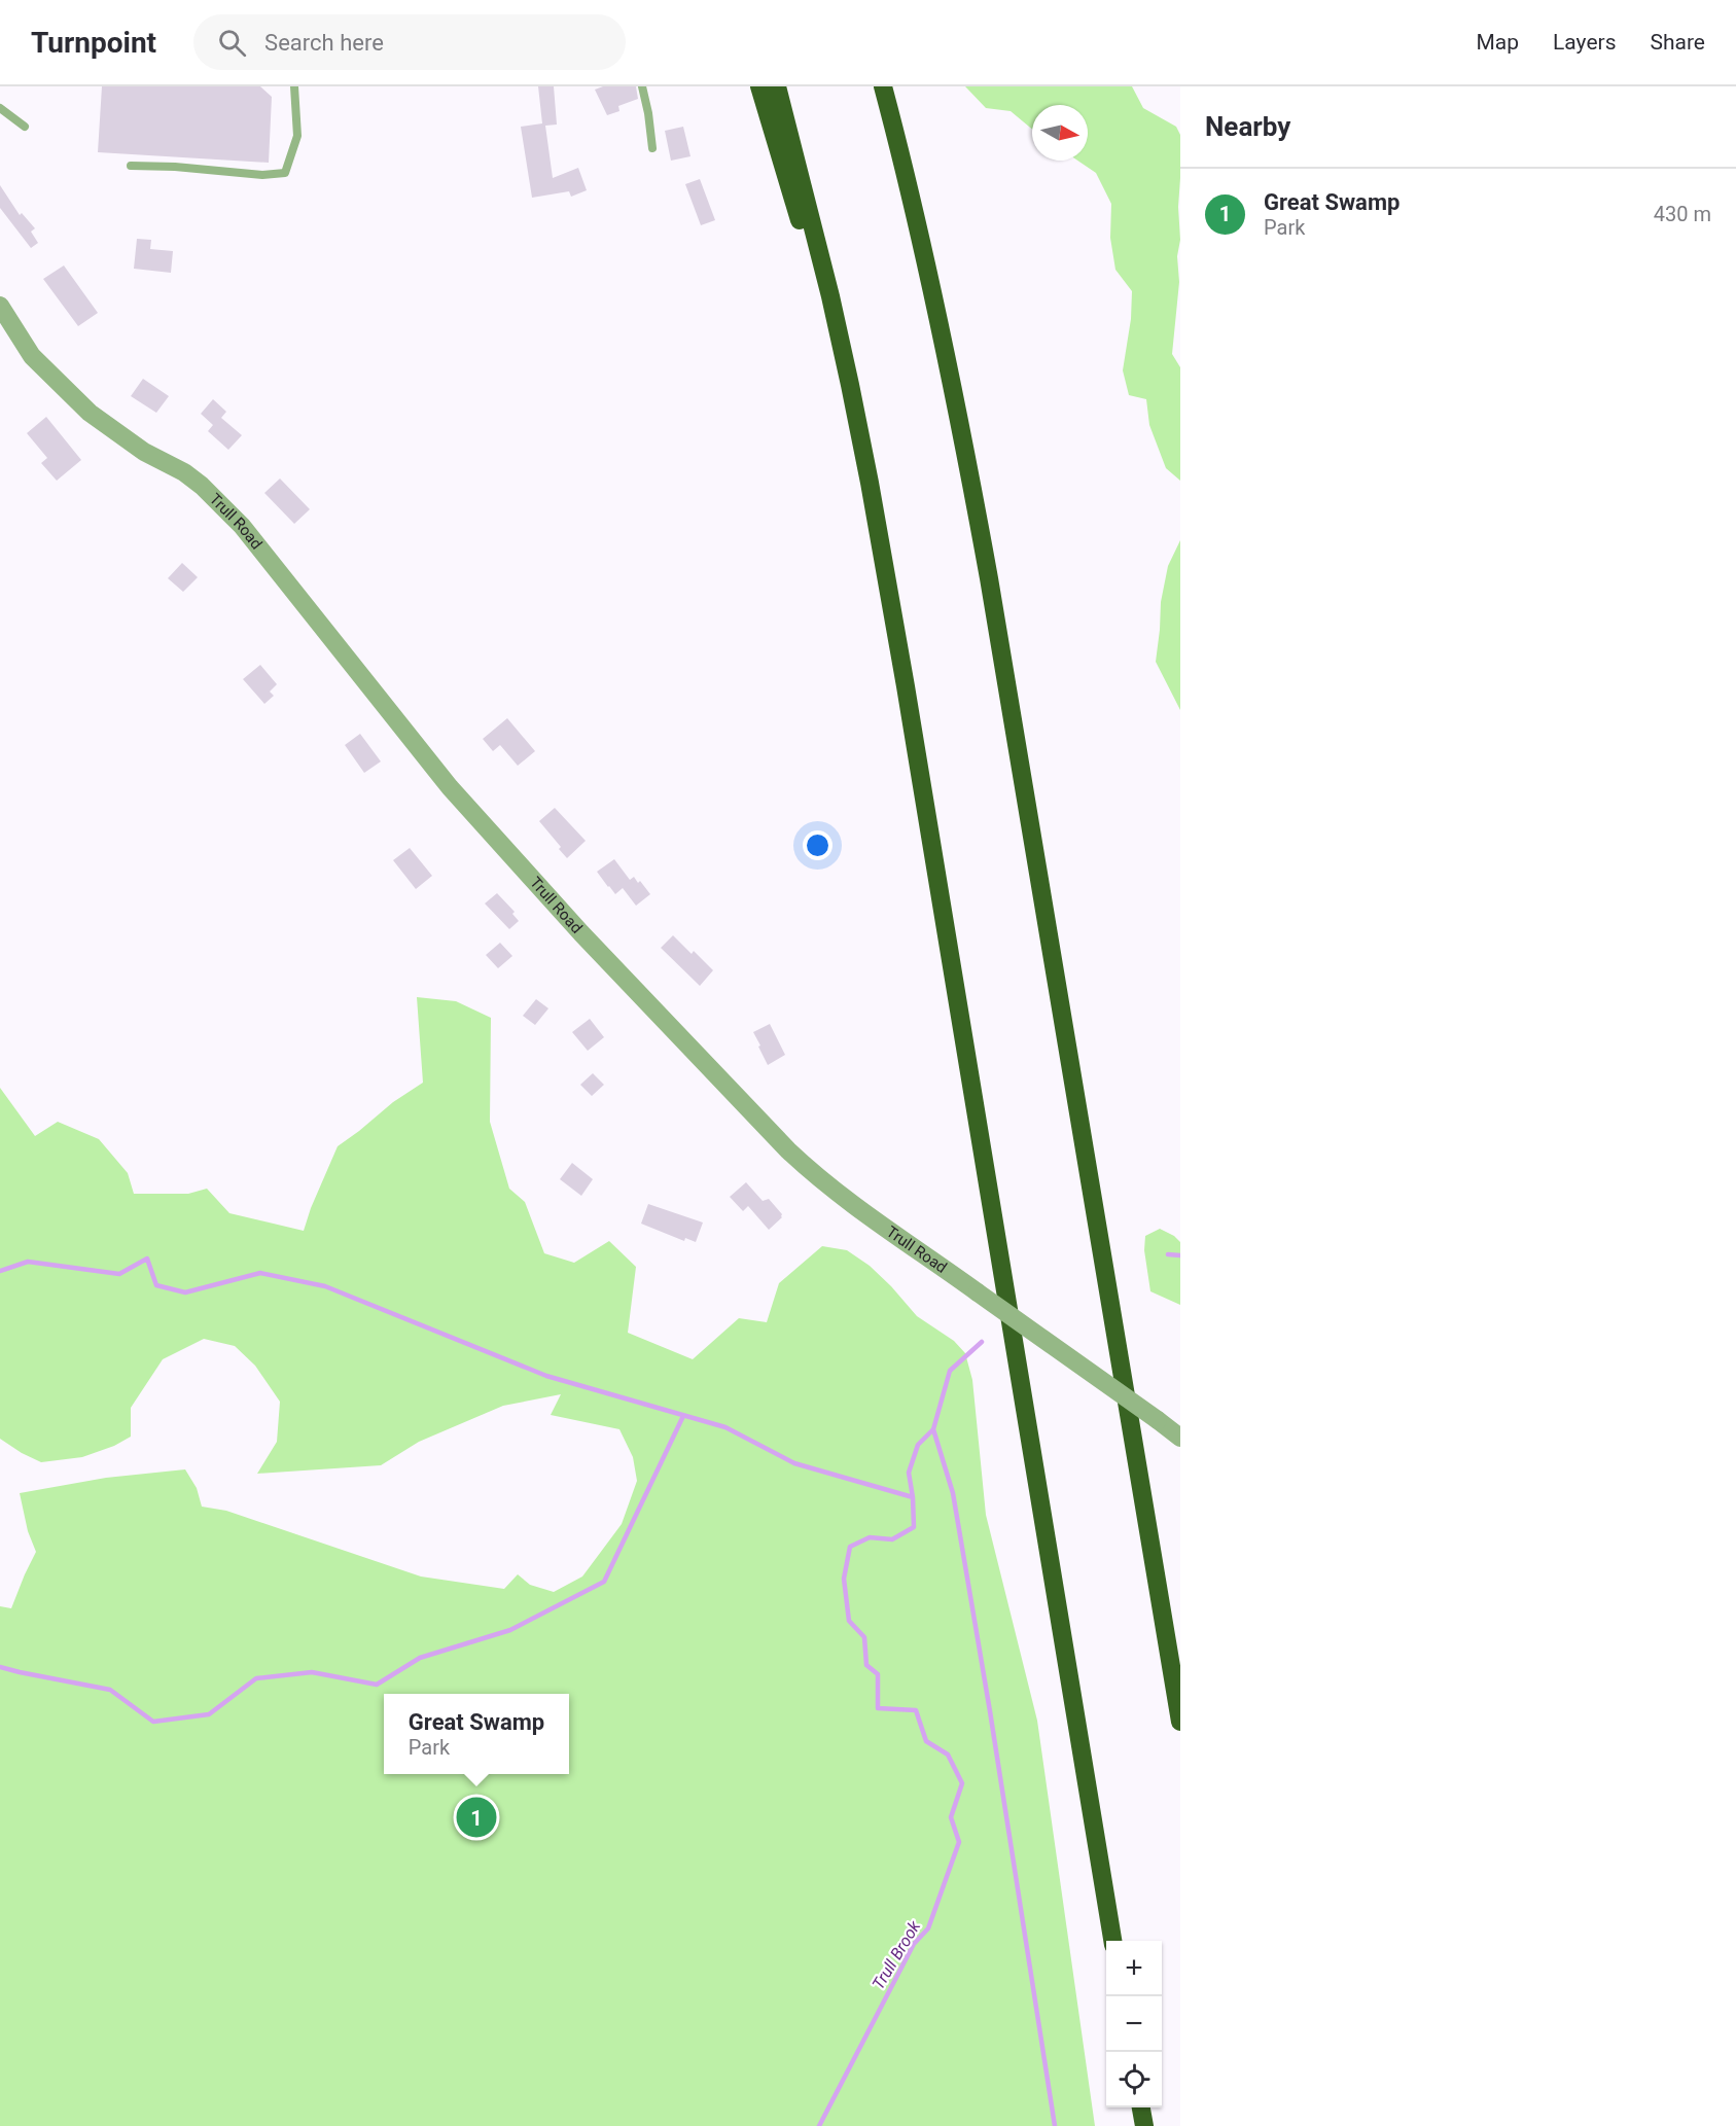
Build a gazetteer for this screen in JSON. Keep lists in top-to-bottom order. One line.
{"streets":{"street":["Trull Road"]},"water":["Trull Brook"],"north":"right","page":{"header":"Turnpoint","search":"Search here","nav":["Map","Layers","Share"],"heading":"Nearby","list":[{"mark":"1","name":"Great Swamp","note":"Park","value":"430 m"}],"popup":["Great Swamp","Park"],"pins":"1","map_buttons":["+","−"]}}
